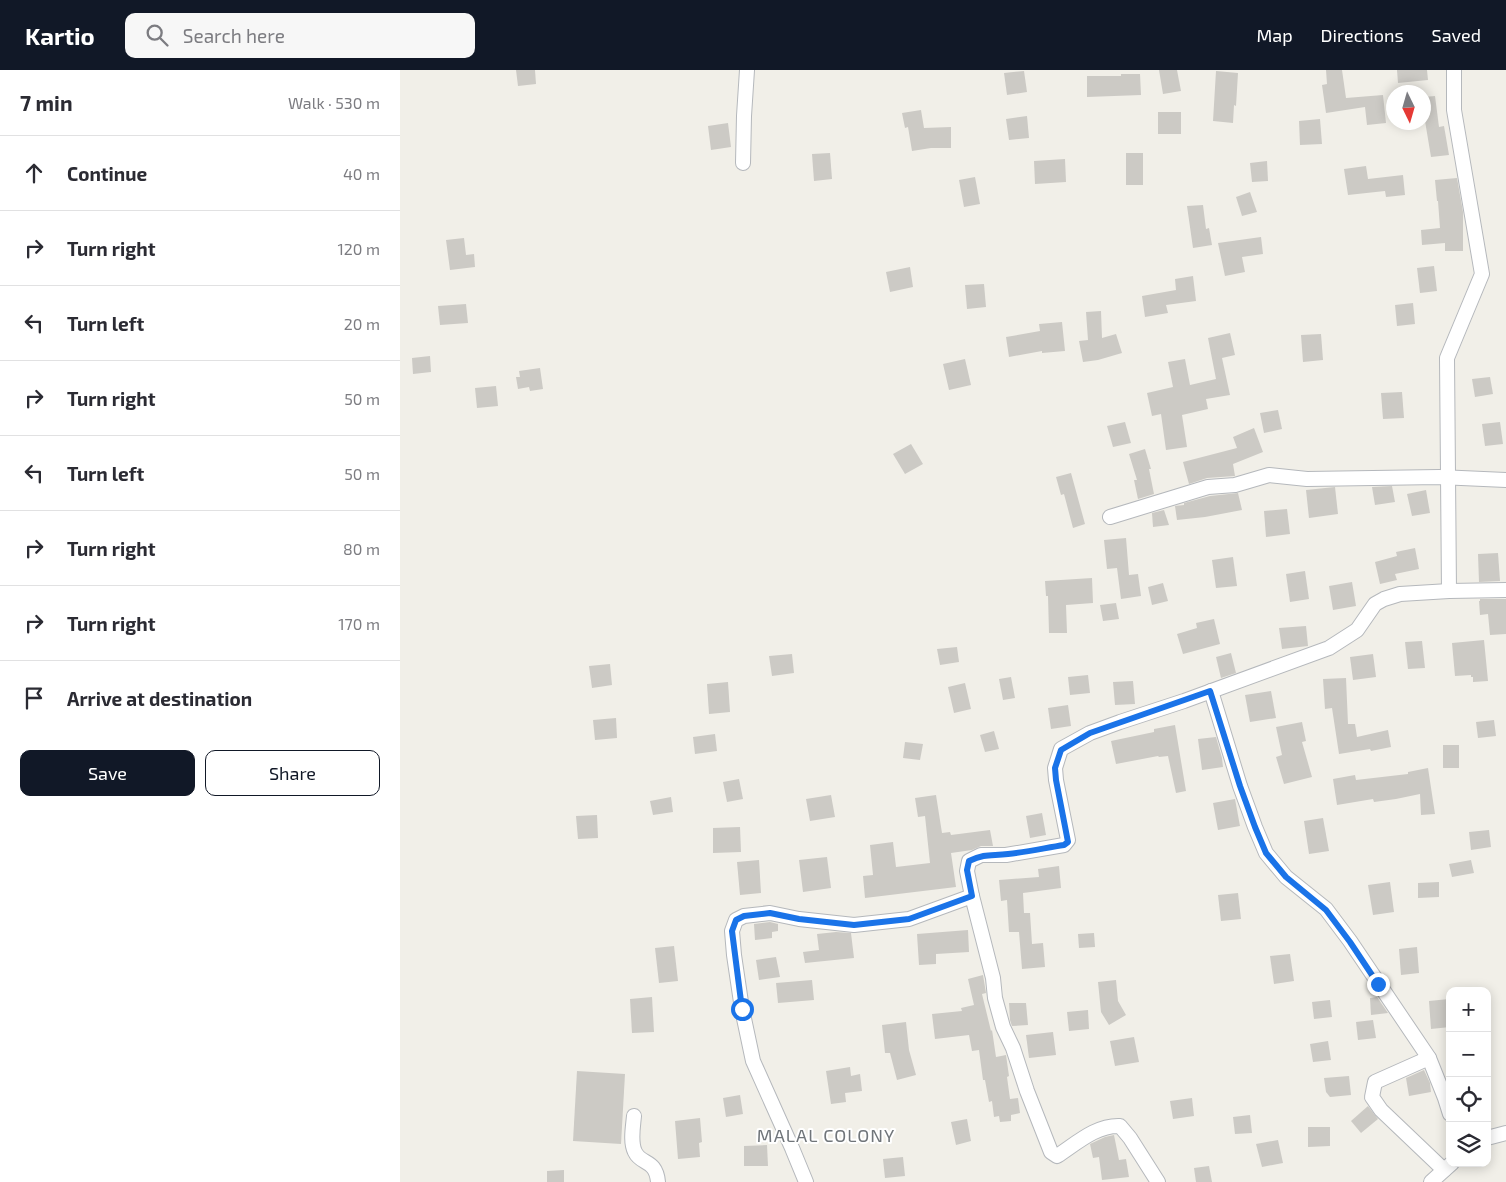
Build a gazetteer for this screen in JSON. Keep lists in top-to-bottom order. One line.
{"districts":["MALAL COLONY"],"north":"bottom","page":{"header":"Kartio","search":"Search here","nav":["Map","Directions","Saved"],"heading":["7 min","Walk · 530 m"],"list":[["Continue","40 m"],["Turn right","120 m"],["Turn left","20 m"],["Turn right","50 m"],["Turn left","50 m"],["Turn right","80 m"],["Turn right","170 m"],"Arrive at destination"],"buttons":["Save","Share"],"map_buttons":["+","−"]}}
